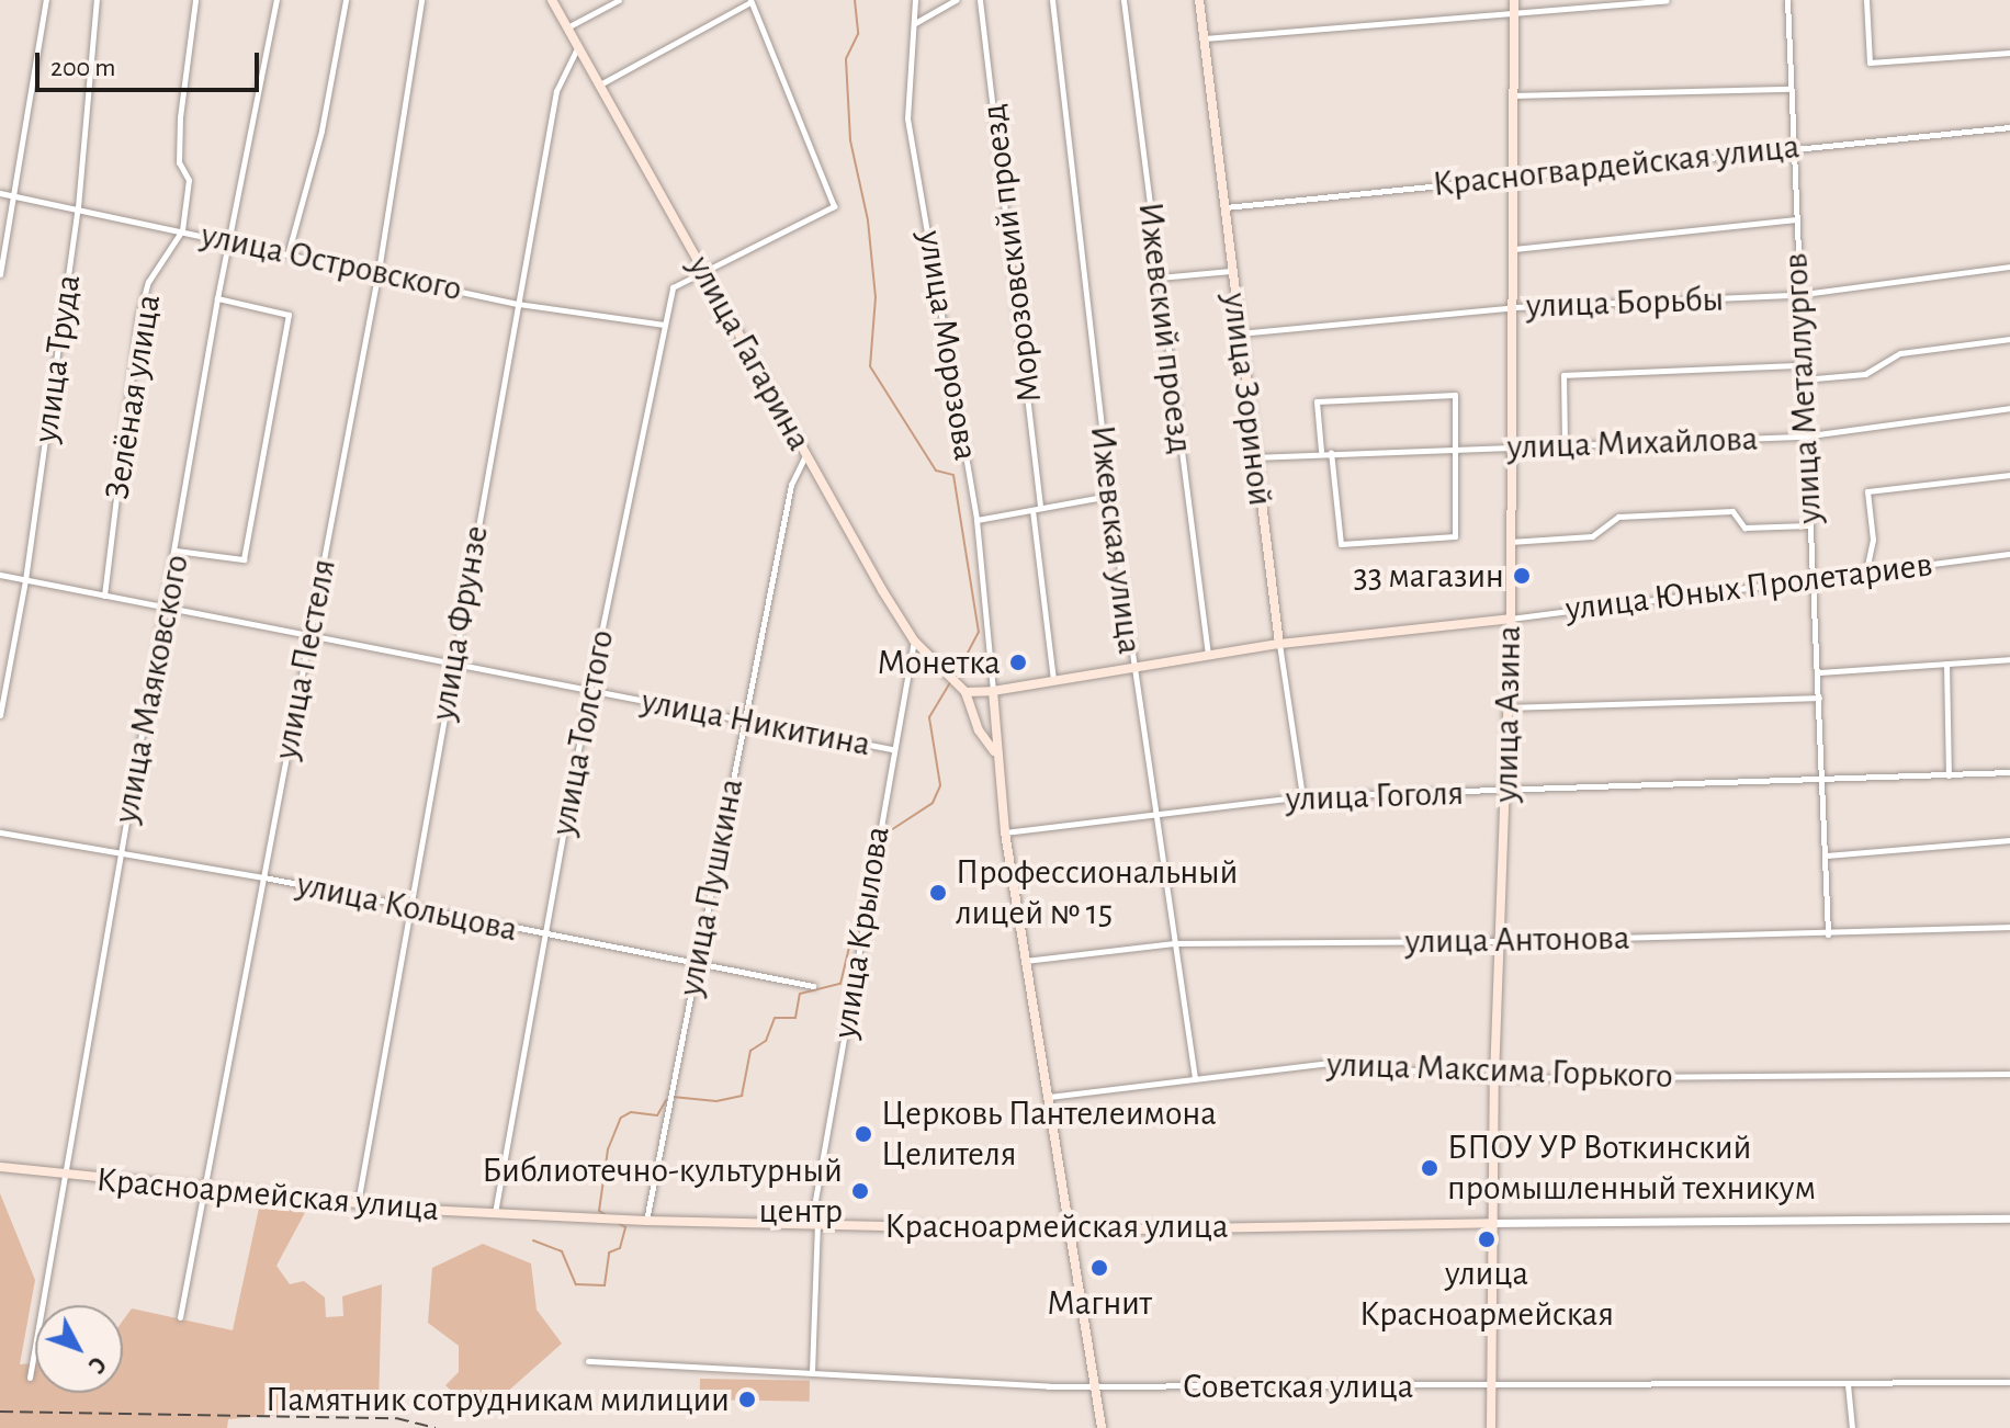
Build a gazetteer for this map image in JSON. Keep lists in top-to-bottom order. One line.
{"streets":{"main road":["улица Гагарина","улица Зориной","улица Юных Пролетариев","улица Азина","Красноармейская улица"],"street":["Красногвардейская улица","Морозовский проезд","улица Островского","улица Борьбы","Ижевский проезд","улица Морозова","улица Труда","улица Металлургов","Зелёная улица","улица Михайлова","Ижевская улица","улица Фрунзе","улица Пестеля","улица Маяковского","улица Никитина","улица Толстого","улица Гоголя","улица Пушкина","улица Кольцова","улица Крылова","улица Антонова","улица Максима Горького","Советская улица"]},"crossings":[["Красногвардейская улица","улица Металлургов"],["Красногвардейская улица","улица Зориной"],["Красногвардейская улица","улица Азина"],["улица Островского","улица Труда"],["улица Островского","Зелёная улица"],["улица Островского","улица Фрунзе"],["улица Островского","улица Пестеля"],["улица Островского","улица Маяковского"],["улица Островского","улица Толстого"],["улица Борьбы","улица Металлургов"],["улица Борьбы","улица Зориной"],["улица Борьбы","улица Азина"],["Ижевский проезд","улица Юных Пролетариев"],["улица Морозова","улица Юных Пролетариев"],["улица Гагарина","улица Юных Пролетариев"],["улица Гагарина","улица Фрунзе"],["улица Гагарина","улица Толстого"],["улица Гагарина","улица Пушкина"],["улица Гагарина","улица Крылова"],["улица Труда","улица Никитина"],["улица Металлургов","улица Михайлова"],["улица Металлургов","улица Юных Пролетариев"],["улица Металлургов","улица Гоголя"],["улица Металлургов","улица Антонова"],["Зелёная улица","улица Никитина"],["улица Зориной","улица Михайлова"],["улица Зориной","улица Юных Пролетариев"],["улица Зориной","улица Гоголя"],["улица Михайлова","улица Азина"],["Ижевская улица","улица Юных Пролетариев"],["Ижевская улица","улица Гоголя"],["Ижевская улица","улица Антонова"],["Ижевская улица","улица Максима Горького"],["улица Юных Пролетариев","улица Азина"],["улица Фрунзе","улица Никитина"],["улица Фрунзе","улица Кольцова"],["улица Фрунзе","Красноармейская улица"],["улица Пестеля","улица Никитина"],["улица Пестеля","улица Кольцова"],["улица Пестеля","Красноармейская улица"],["улица Маяковского","улица Никитина"],["улица Маяковского","улица Кольцова"],["улица Маяковского","Красноармейская улица"],["улица Азина","улица Гоголя"],["улица Азина","улица Антонова"],["улица Азина","улица Максима Горького"],["улица Азина","Красноармейская улица"],["улица Азина","Советская улица"],["улица Никитина","улица Толстого"],["улица Никитина","улица Пушкина"],["улица Никитина","улица Крылова"],["улица Толстого","улица Кольцова"],["улица Толстого","Красноармейская улица"],["улица Пушкина","улица Кольцова"],["улица Пушкина","Красноармейская улица"],["улица Крылова","Красноармейская улица"],["улица Крылова","Советская улица"]],"places":["33 магазин","Монетка","Профессиональный лицей № 15","Церковь Пантелеимона Целителя","БПОУ УР Воткинский промышленный техникум","Библиотечно-культурный центр","улица Красноармейская","Магнит","Памятник сотрудникам милиции"],"scale_bar":"200 m","north":"bottom right"}
